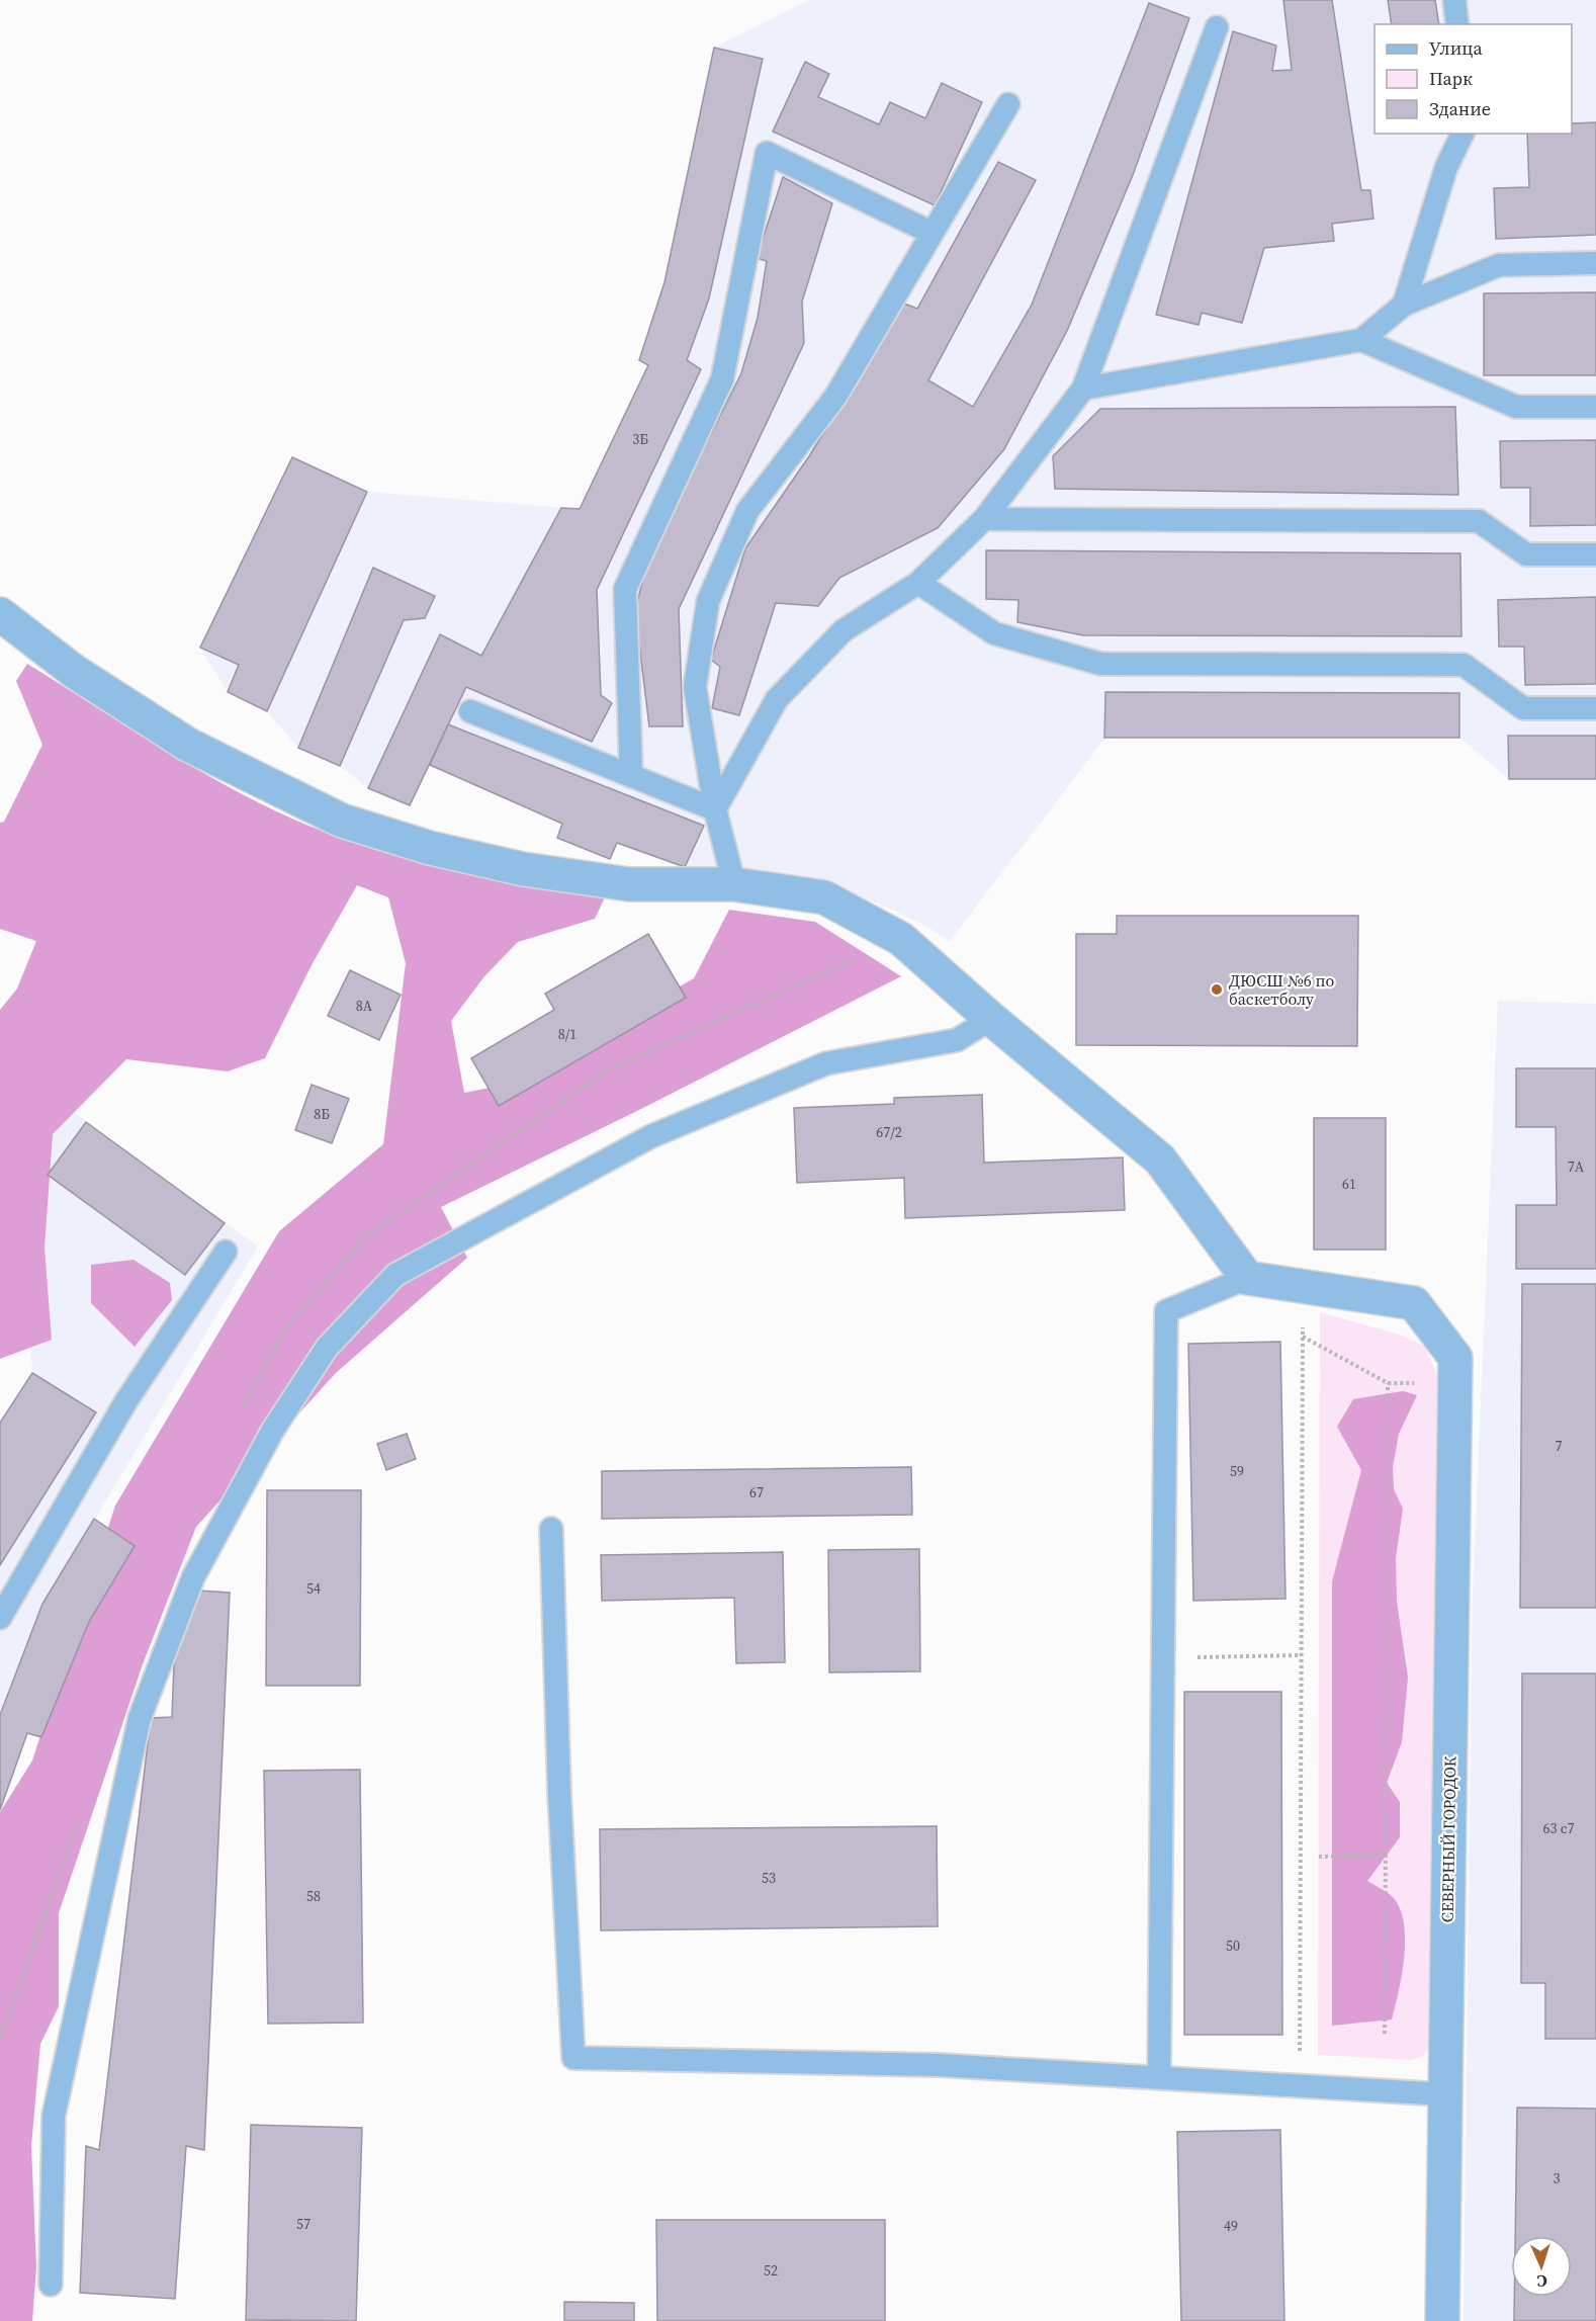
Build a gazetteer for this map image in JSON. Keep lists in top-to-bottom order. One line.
{"streets":{"street":["СЕВЕРНЫЙ ГОРОДОК"]},"places":["ДЮСШ №6 по баскетболу"],"house_numbers":["3Б","8А","8/1","8Б","67/2","7А","61","7","59","67","54","63 с7","53","58","50","3","57","49","52"],"legend":["Улица","Парк","Здание"],"north":"bottom"}
